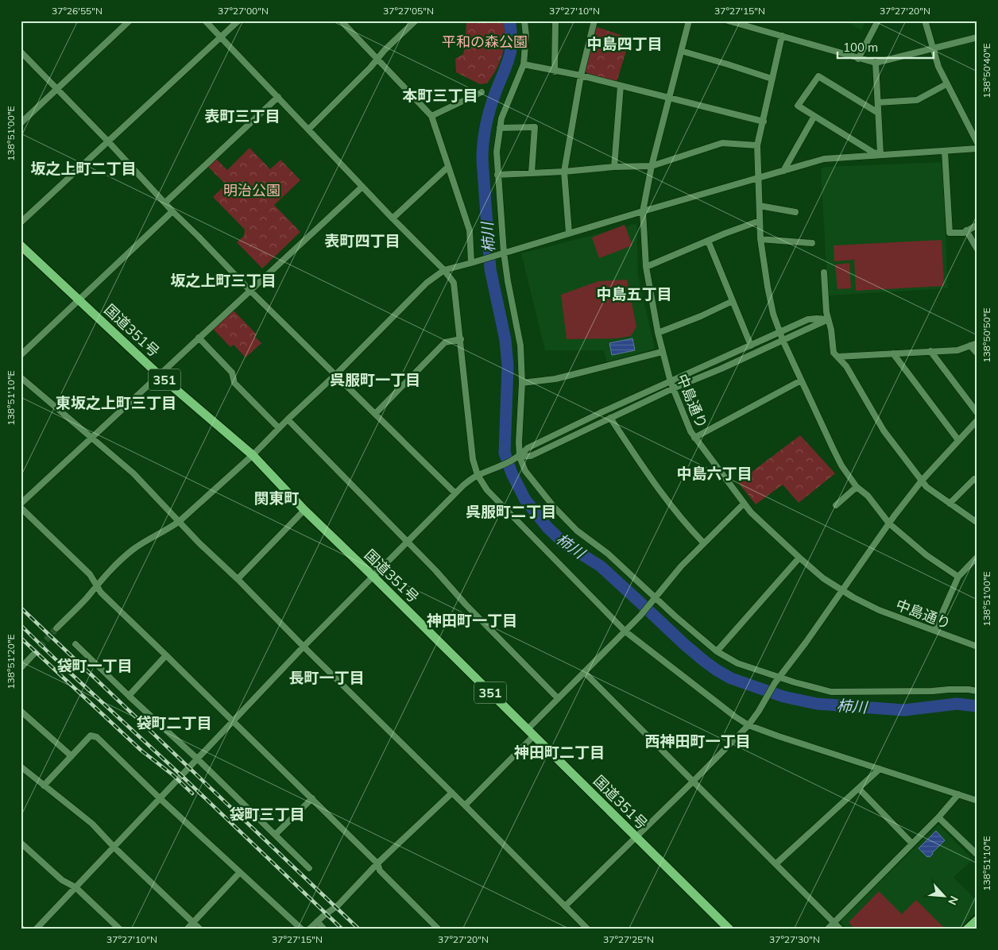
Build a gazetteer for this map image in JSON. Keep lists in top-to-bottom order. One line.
{"streets":{"highway":["国道351号","351"],"street":["中島通り"]},"crossings":[["国道351号","351"]],"districts":["中島四丁目","本町三丁目","表町三丁目","坂之上町二丁目","表町四丁目","坂之上町三丁目","中島五丁目","呉服町一丁目","東坂之上町三丁目","中島六丁目","関東町","呉服町二丁目","神田町一丁目","袋町一丁目","長町一丁目","袋町二丁目","西神田町一丁目","神田町二丁目","袋町三丁目"],"water":["柿川"],"parks":["平和の森公園","明治公園"],"scale_bar":"100 m","north":"bottom right","coordinates":["37°26'55\"N","37°27'00\"N","37°27'05\"N","37°27'10\"N","37°27'15\"N","37°27'20\"N","138°50'40\"E","138°51'00\"E","138°50'50\"E","138°51'10\"E","138°51'20\"E","37°27'25\"N","37°27'30\"N"]}
